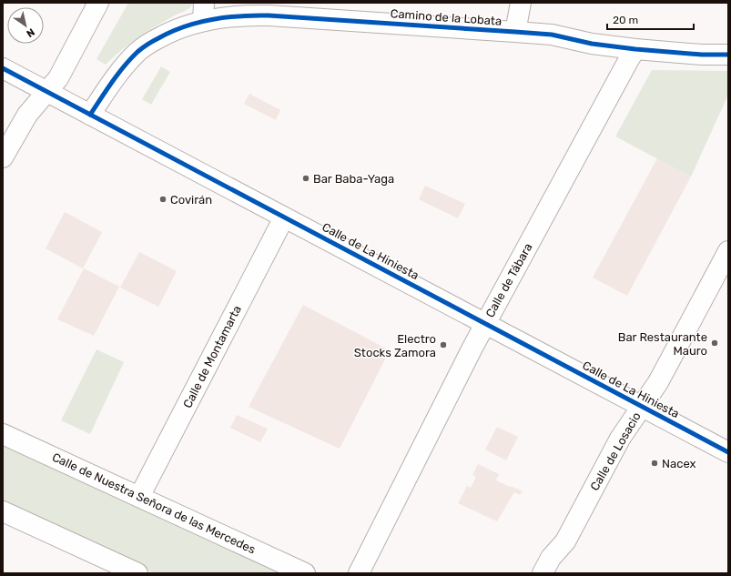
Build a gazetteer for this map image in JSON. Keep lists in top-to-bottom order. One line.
{"streets":{"street":["Camino de la Lobata","Calle de La Hiniesta","Calle de Tábara","Calle de Montamarta","Calle de Losacio","Calle de Nuestra Señora de las Mercedes"]},"crossings":[["Camino de la Lobata","Calle de La Hiniesta"],["Camino de la Lobata","Calle de Tábara"],["Calle de La Hiniesta","Calle de Tábara"],["Calle de La Hiniesta","Calle de Montamarta"],["Calle de La Hiniesta","Calle de Losacio"],["Calle de Montamarta","Calle de Nuestra Señora de las Mercedes"]],"places":["Bar Baba-Yaga","Covirán","Bar Restaurante Mauro","Electro Stocks Zamora","Nacex"],"scale_bar":"20 m","north":"bottom right"}
